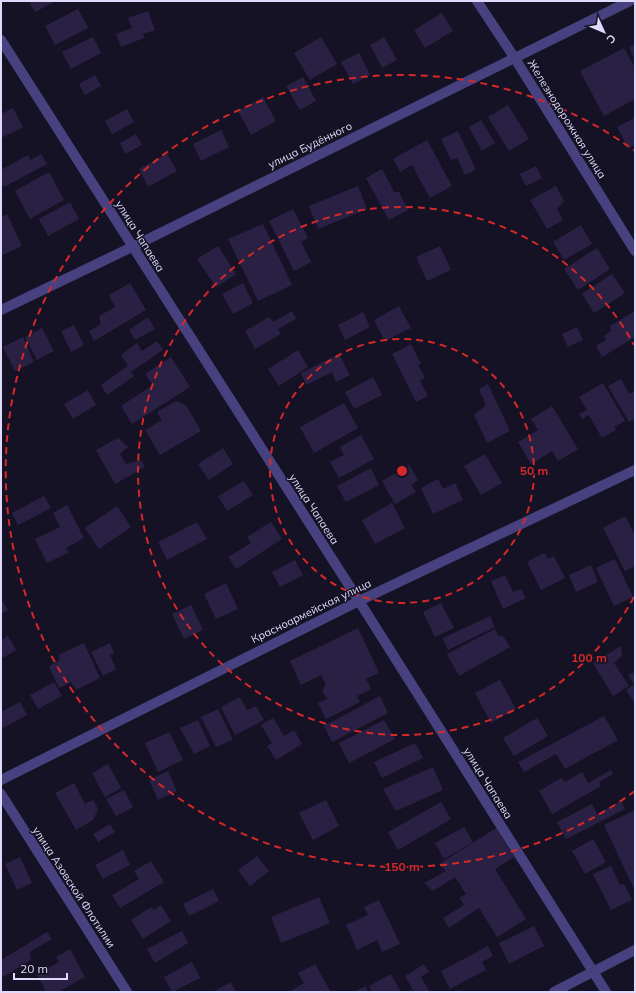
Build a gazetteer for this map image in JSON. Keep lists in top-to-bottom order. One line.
{"streets":{"street":["Железнодорожная улица","улица Будённого","улица Чапаева","Красноармейская улица","улица Азовской Флотилии"]},"crossings":[["Железнодорожная улица","улица Будённого"],["улица Будённого","улица Чапаева"],["улица Чапаева","Красноармейская улица"]],"scale_bar":"20 m","north":"bottom right","rings":["50 m","100 m","150 m"]}
